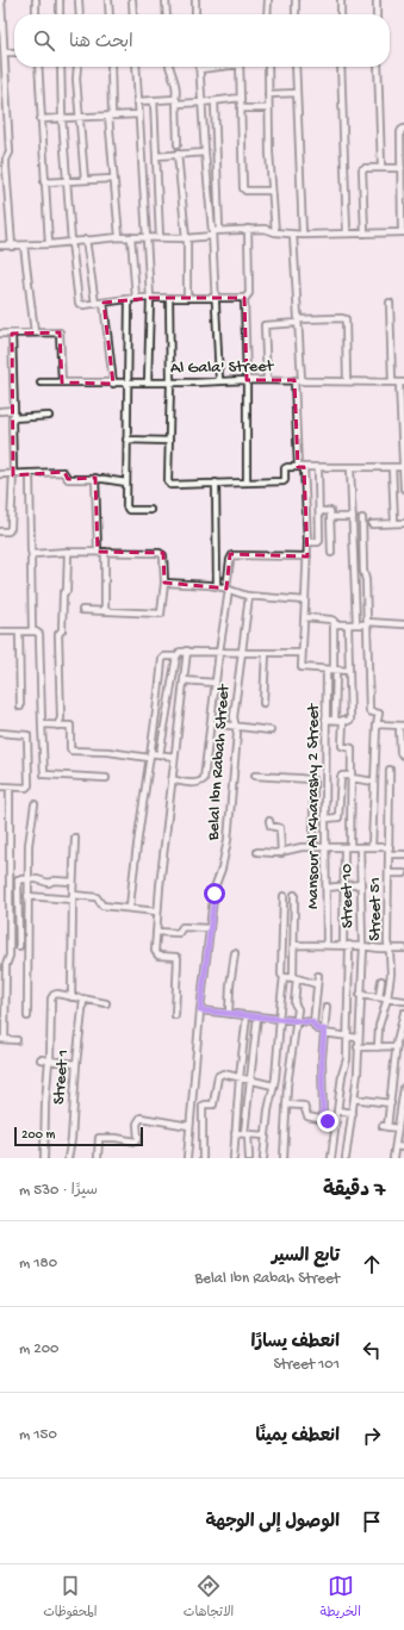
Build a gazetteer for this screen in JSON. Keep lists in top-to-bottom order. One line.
{"streets":{"street":["Al Gala' Street","Belal Ibn Rabah Street","Mansour Al Kharashy 2 Street","Street 10","Street 51","Street 1"]},"scale_bar":"200 m","page":{"search":"ابحث هنا","scale":"200 m","heading":["7 دقيقة","سيرًا · 530 m"],"list":[["تابع السير","Belal Ibn Rabah Street","180 m"],["انعطف يسارًا","Street 101","200 m"],["انعطف يمينًا","150 m"],"الوصول إلى الوجهة"],"nav":["الخريطة","الاتجاهات","المحفوظات"]}}
